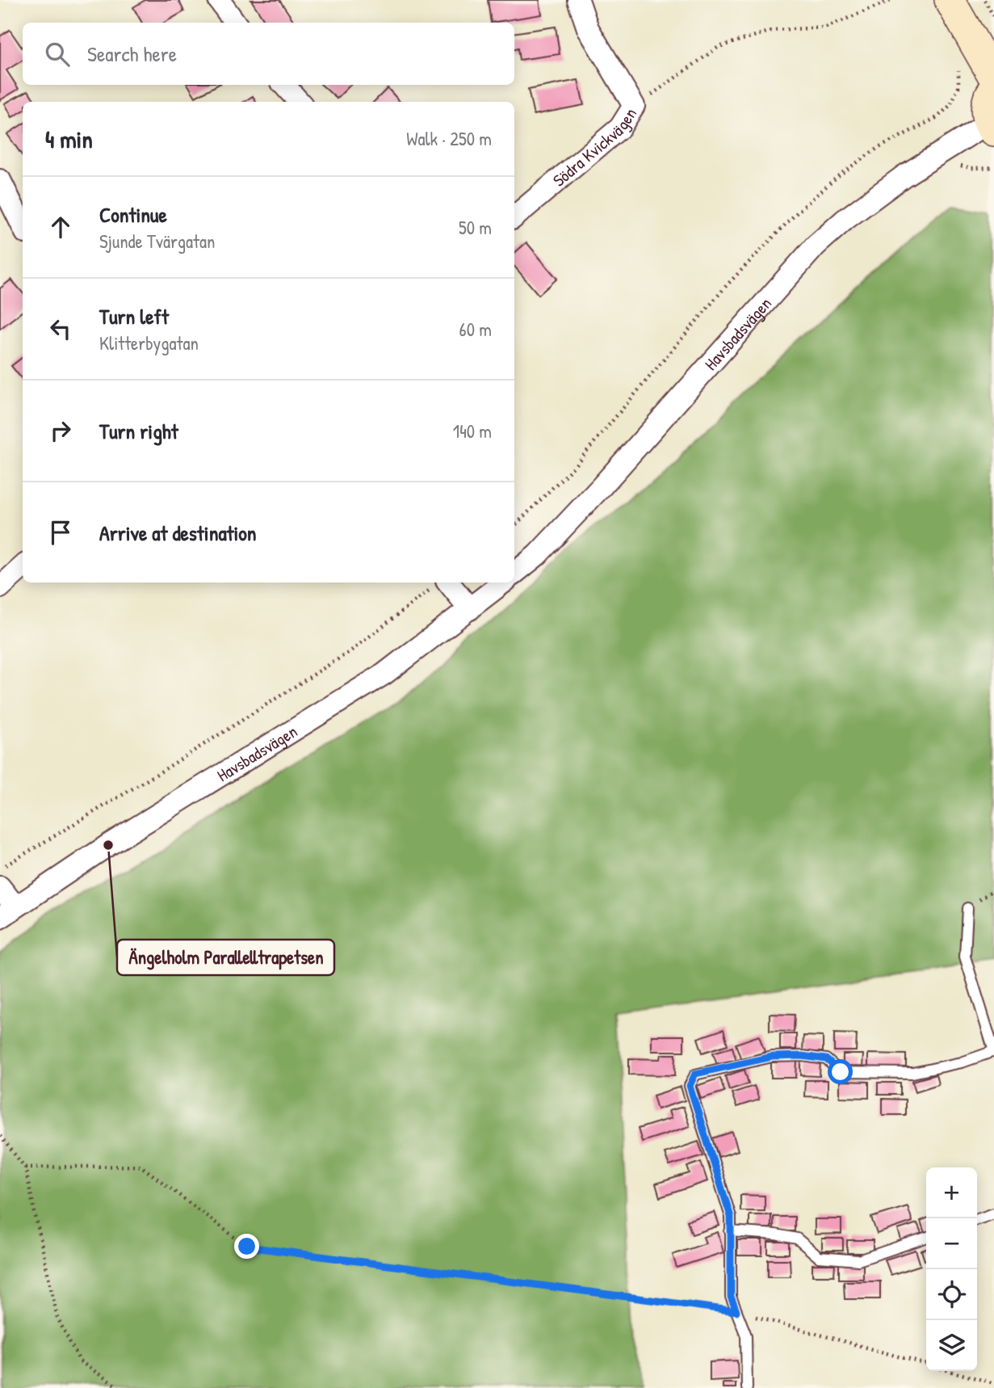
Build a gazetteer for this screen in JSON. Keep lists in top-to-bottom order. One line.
{"streets":{"street":["Södra Kvickvägen","Havsbadsvägen"]},"places":["Ängelholm Parallelltrapetsen"],"page":{"search":"Search here","heading":["4 min","Walk · 250 m"],"list":[["Continue","Sjunde Tvärgatan","50 m"],["Turn left","Klitterbygatan","60 m"],["Turn right","140 m"],"Arrive at destination"],"map_buttons":["+","−"]}}
